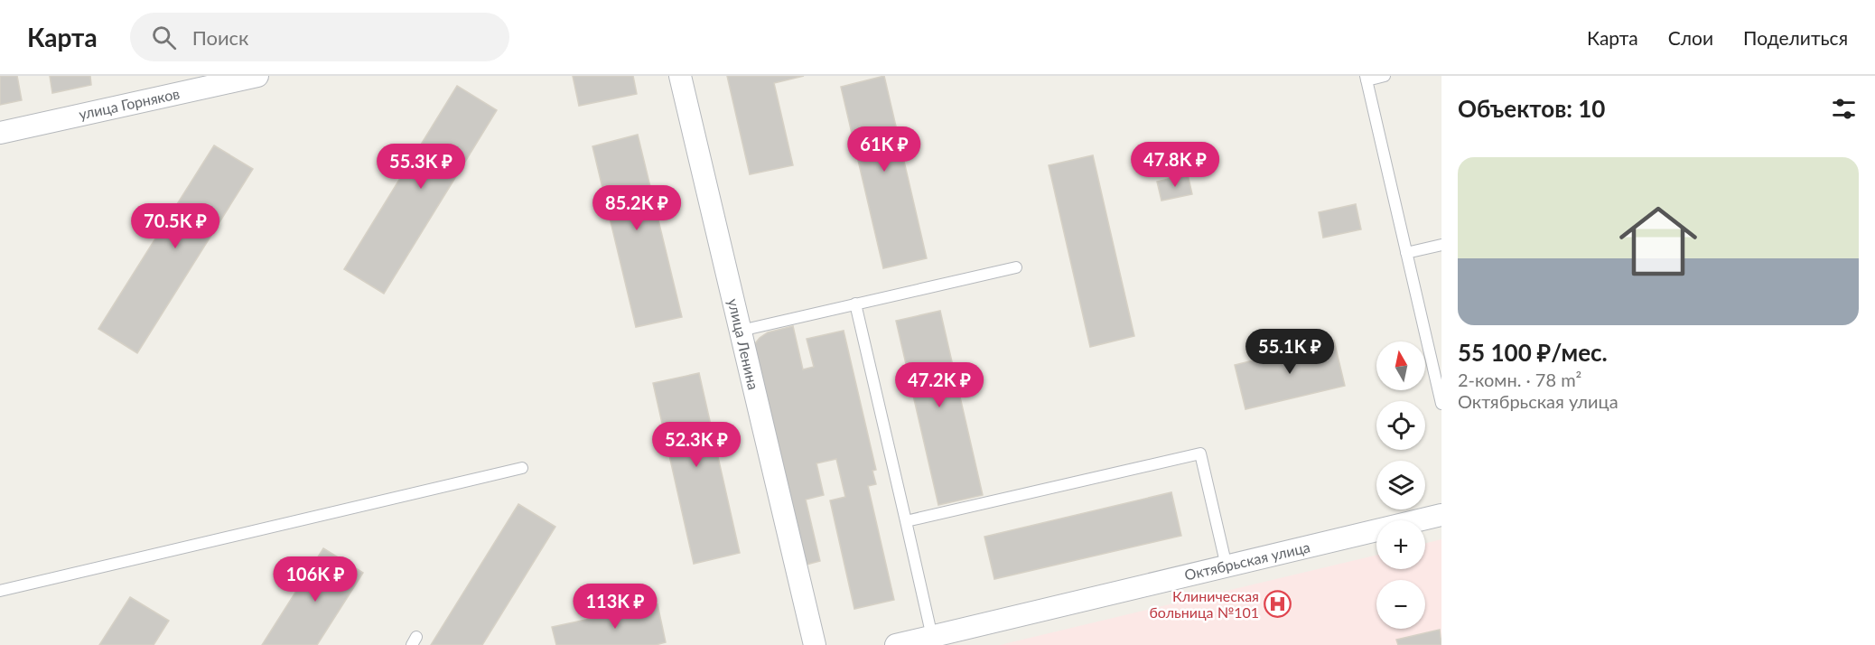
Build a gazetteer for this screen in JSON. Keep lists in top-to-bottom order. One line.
{"streets":{"street":["улица Горняков","улица Ленина","Октябрьская улица"]},"places":{"hospital":["Клиническая больница №101"]},"north":"top","page":{"header":"Карта","search":"Поиск","nav":["Карта","Слои","Поделиться"],"heading":"Объектов: 10","price":["61K ₽","47.8K ₽","55.3K ₽","85.2K ₽","70.5K ₽","55.1K ₽","47.2K ₽","52.3K ₽","106K ₽","113K ₽"],"list":[{"name":"55 100 ₽/мес.","note":"2-комн. · 78 m² · Октябрьская улица"}],"map_buttons":["+","−"]}}
